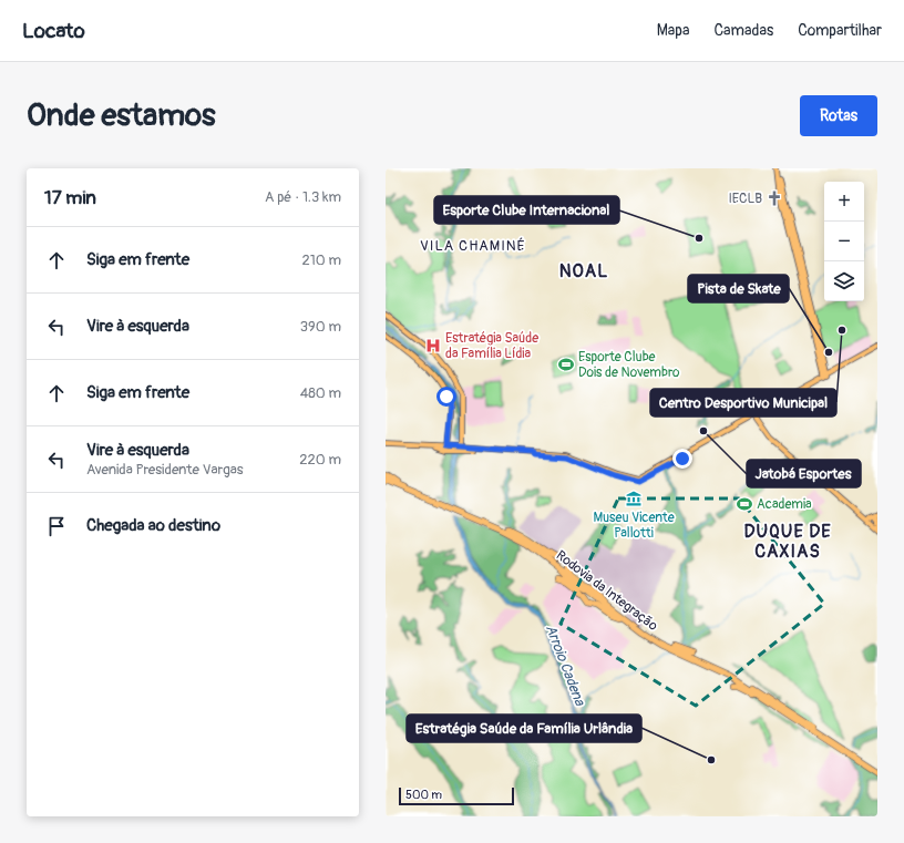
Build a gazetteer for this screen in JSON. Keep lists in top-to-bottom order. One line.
{"streets":{"highway":["Rodovia da Integração"]},"districts":["VILA CHAMINÉ","NOAL","DUQUE DE CAXIAS"],"water":["Arroio Cadena"],"places":{"church":["IECLB"],"other":["Esporte Clube Internacional","Centro Desportivo Municipal","Pista de Skate","Jatobá Esportes","Estratégia Saúde da Família Urlândia"],"hospital":["Estratégia Saúde da Família Lídia"],"sports":["Esporte Clube Dois de Novembro","Academia"],"museum":["Museu Vicente Pallotti"]},"scale_bar":"500 m","page":{"header":"Locato","nav":["Mapa","Camadas","Compartilhar"],"buttons":"Rotas","title":"Onde estamos","heading":["17 min","A pé · 1.3 km"],"map_buttons":["+","−"],"list":[["Siga em frente","210 m"],["Vire à esquerda","390 m"],["Siga em frente","480 m"],["Vire à esquerda","Avenida Presidente Vargas","220 m"],"Chegada ao destino"],"scale":"500 m"}}
